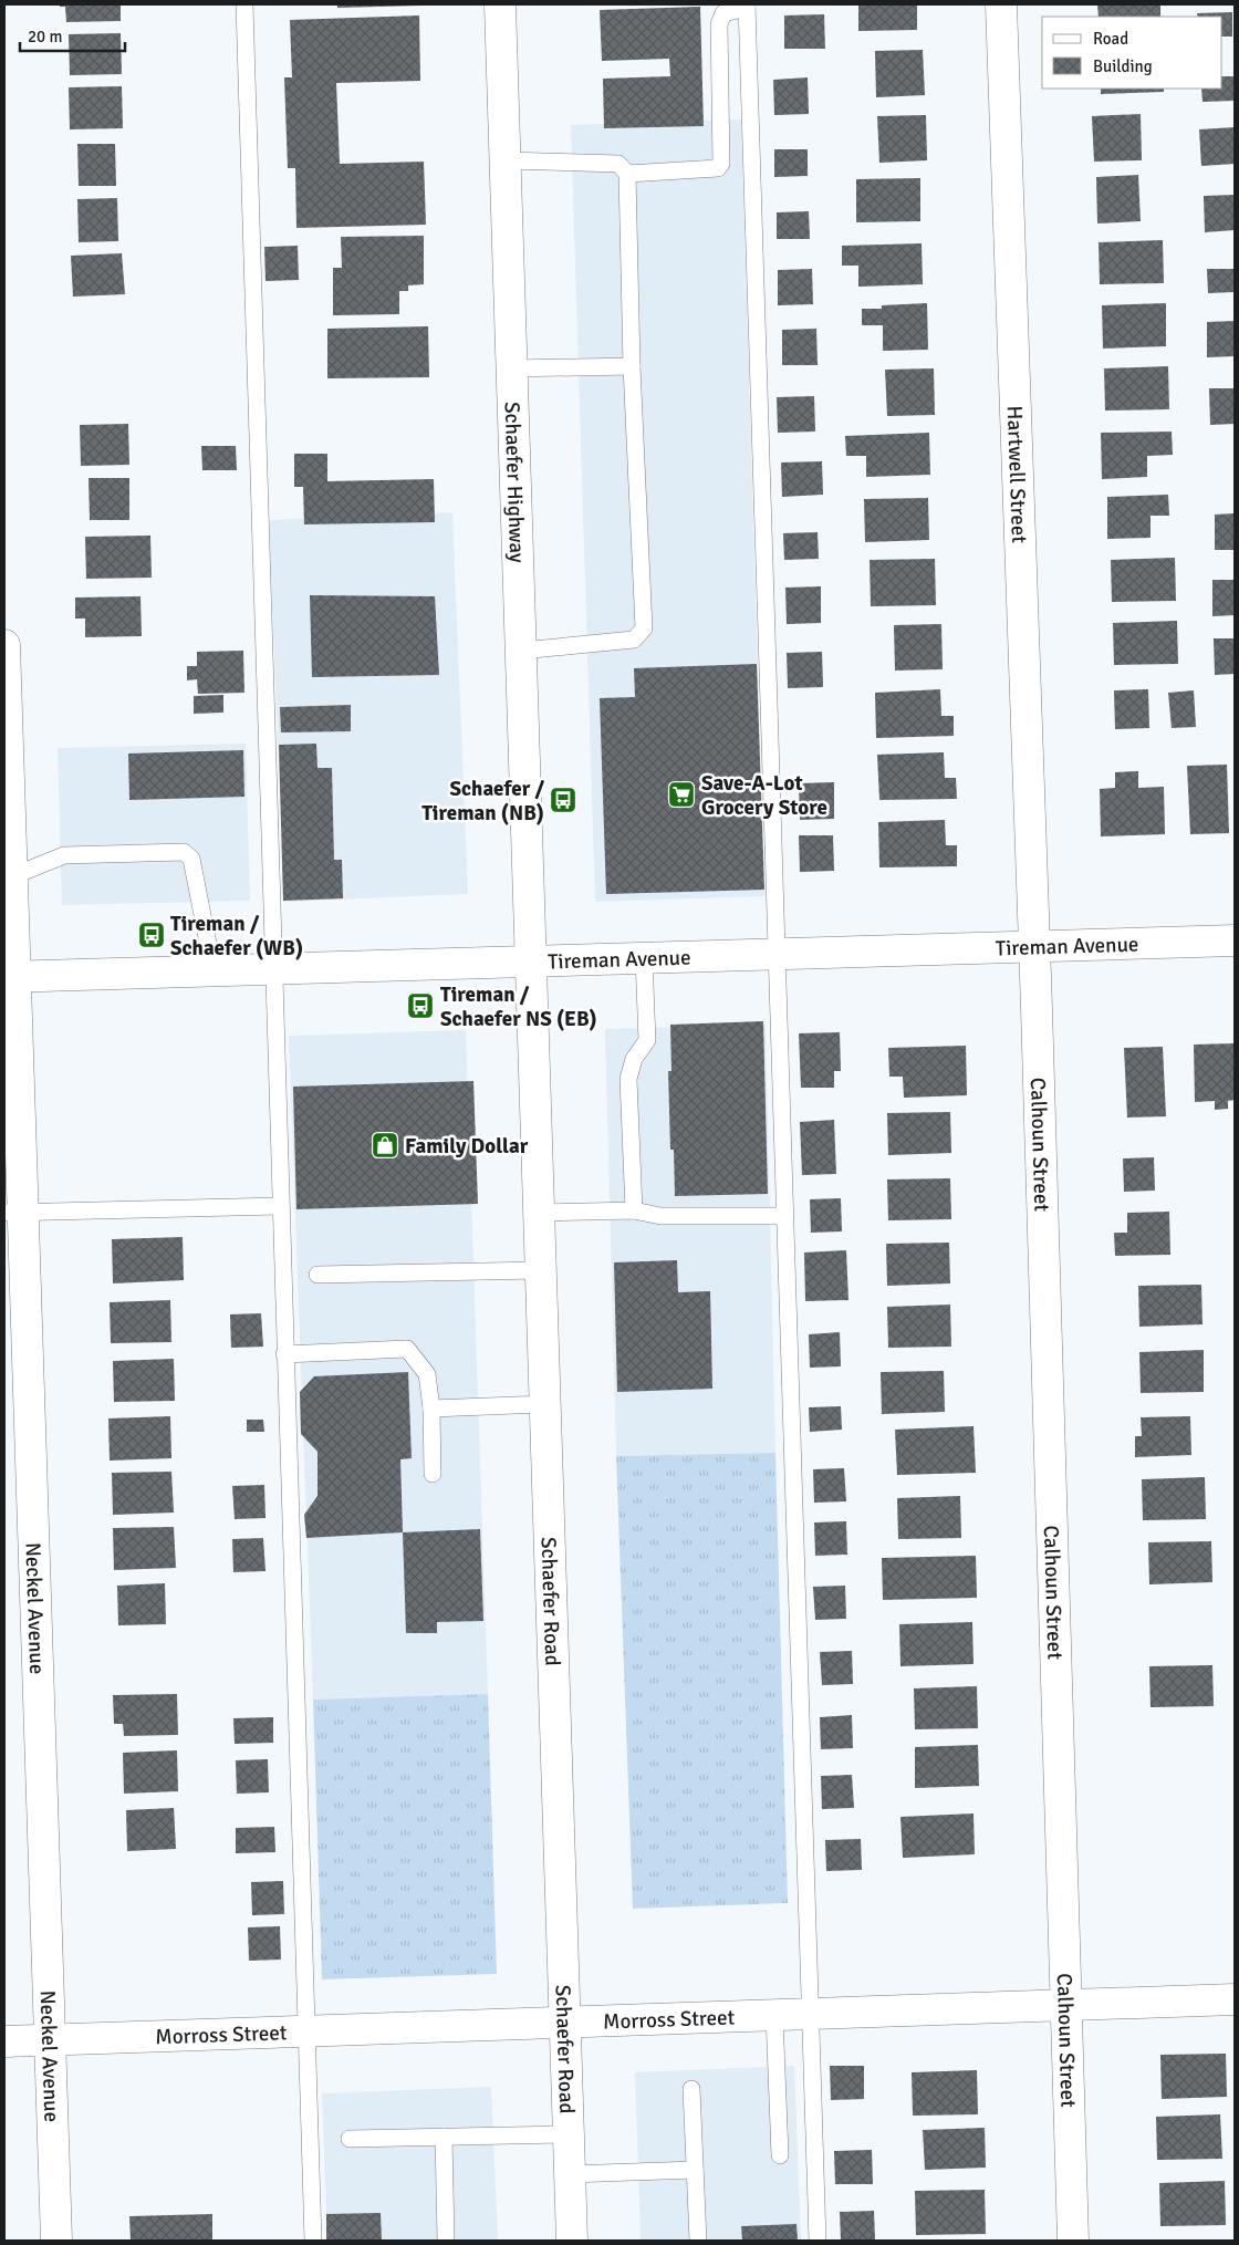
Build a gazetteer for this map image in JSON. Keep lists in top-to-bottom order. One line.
{"streets":{"street":["Hartwell Street","Schaefer Highway","Tireman Avenue","Calhoun Street","Schaefer Road","Neckel Avenue","Morross Street"]},"crossings":[["Hartwell Street","Tireman Avenue"],["Hartwell Street","Calhoun Street"],["Schaefer Highway","Tireman Avenue"],["Schaefer Highway","Schaefer Road"],["Tireman Avenue","Calhoun Street"],["Tireman Avenue","Schaefer Road"],["Tireman Avenue","Neckel Avenue"],["Calhoun Street","Morross Street"],["Schaefer Road","Morross Street"],["Neckel Avenue","Morross Street"]],"places":{"supermarket":["Save-A-Lot Grocery Store"],"bus stop":["Schaefer / Tireman (NB)","Tireman / Schaefer (WB)","Tireman / Schaefer NS (EB)"],"shop":["Family Dollar"]},"legend":["Road","Building"],"scale_bar":"20 m"}
